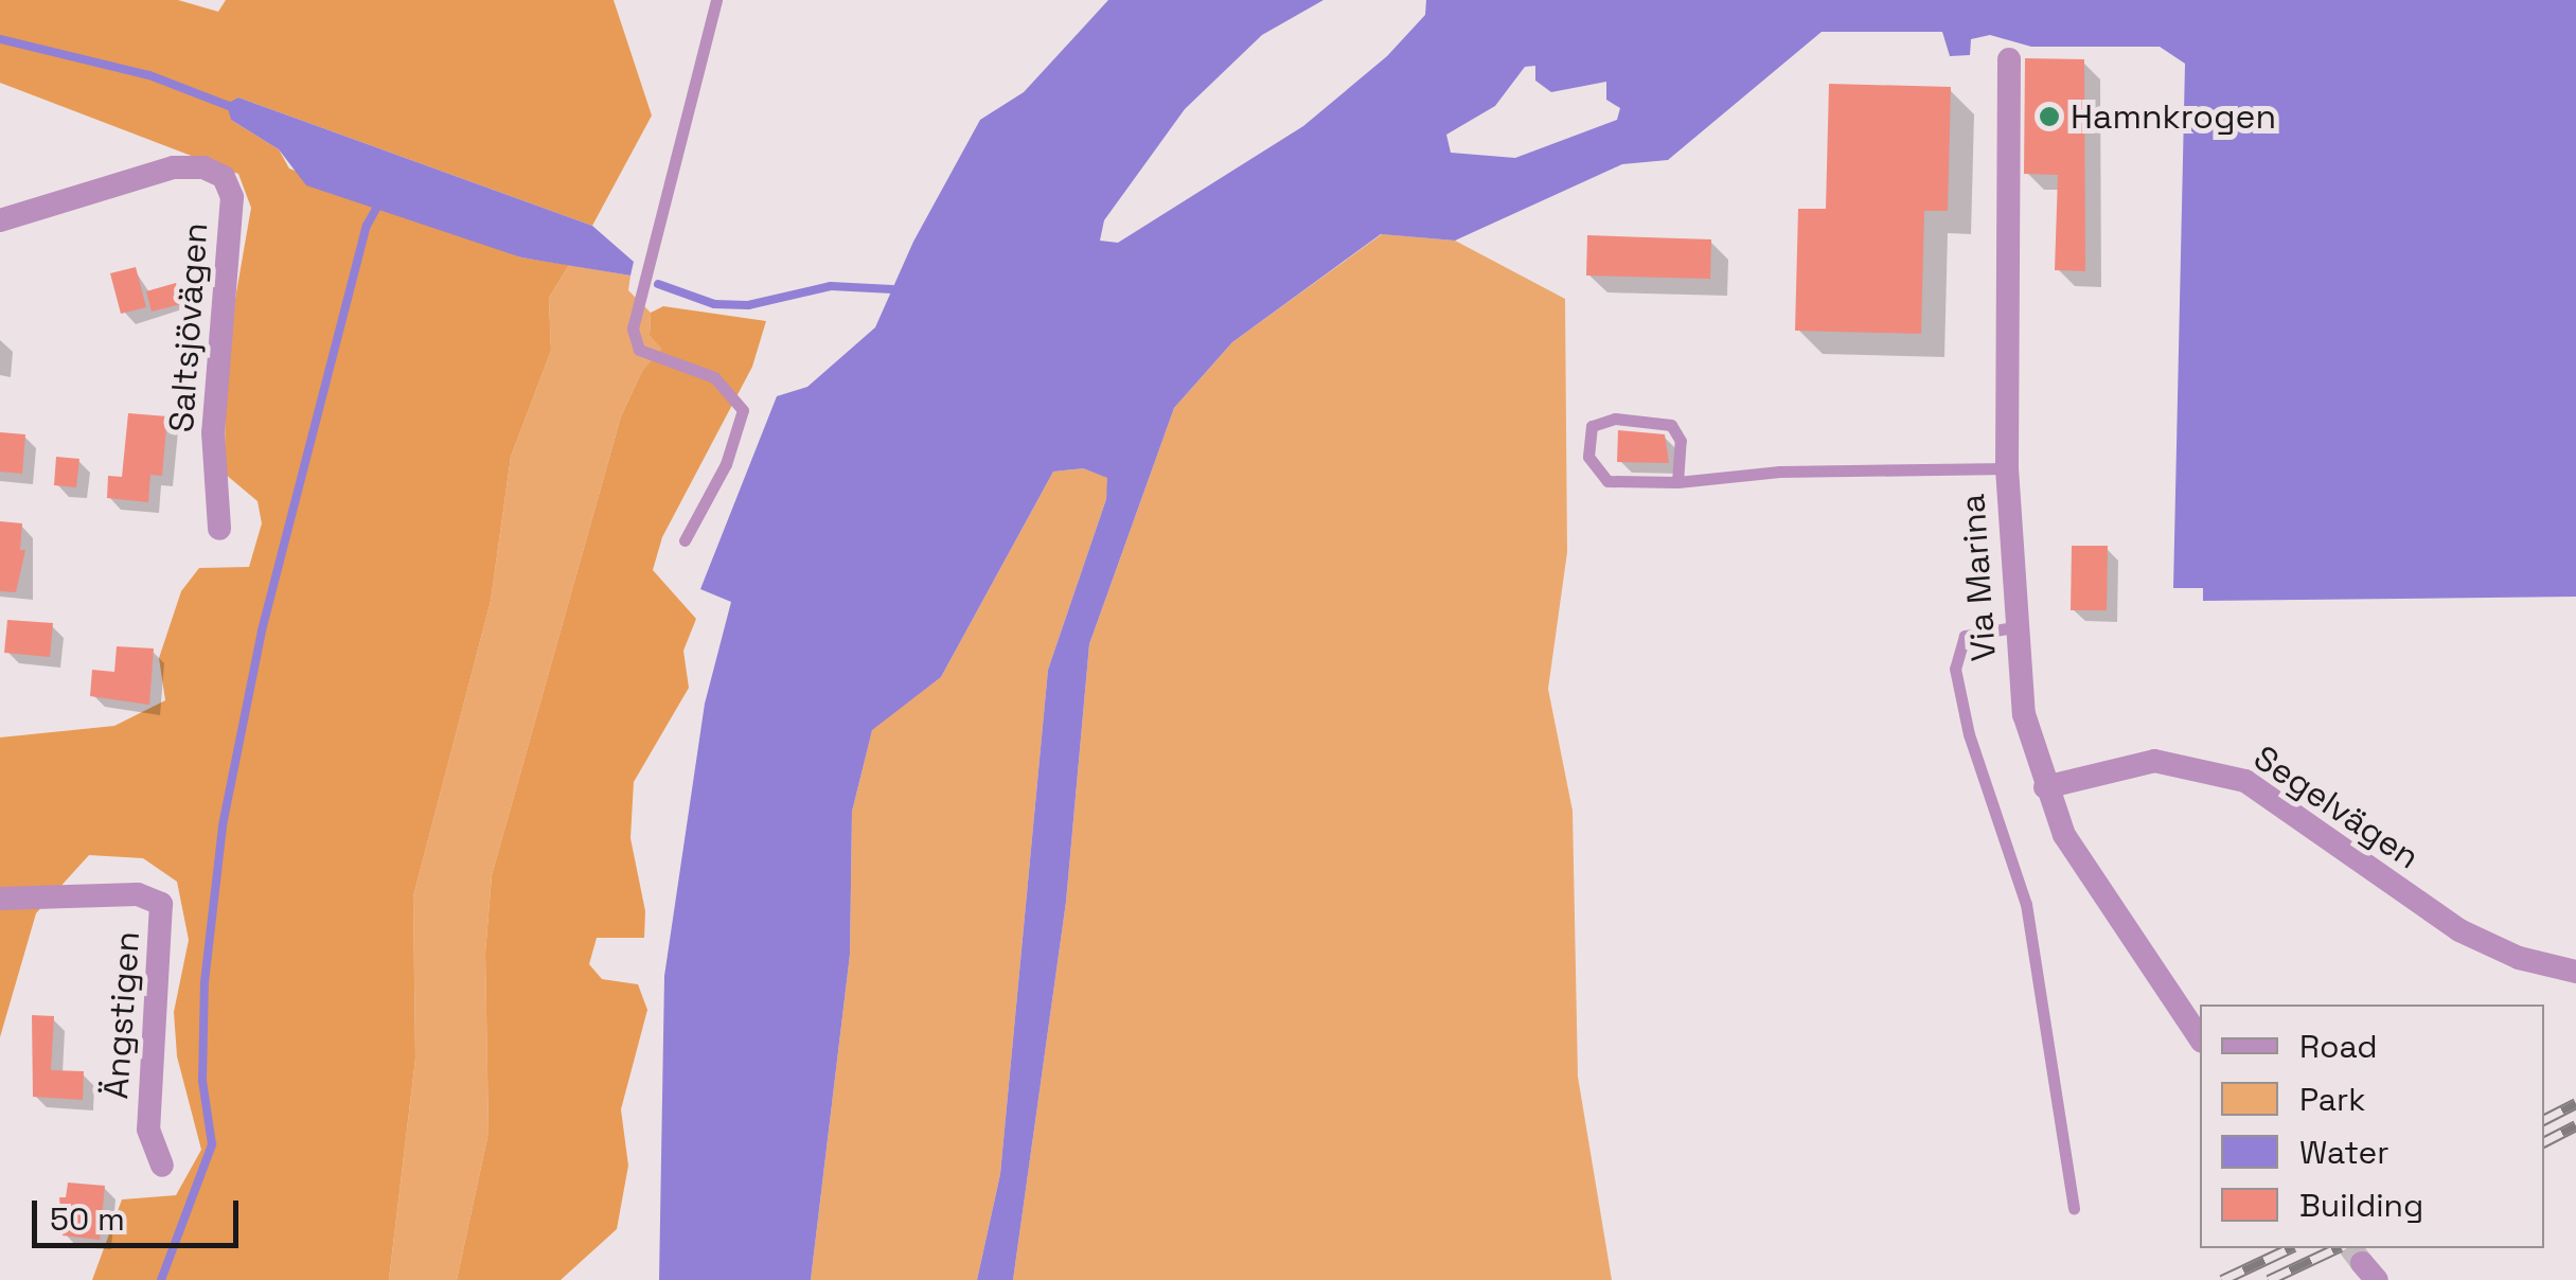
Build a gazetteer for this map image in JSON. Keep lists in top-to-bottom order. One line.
{"streets":{"street":["Saltsjövägen","Via Marina","Segelvägen","Ängstigen"]},"crossings":[["Via Marina","Segelvägen"]],"places":["Hamnkrogen"],"legend":["Road","Park","Water","Building"],"scale_bar":"50 m"}
